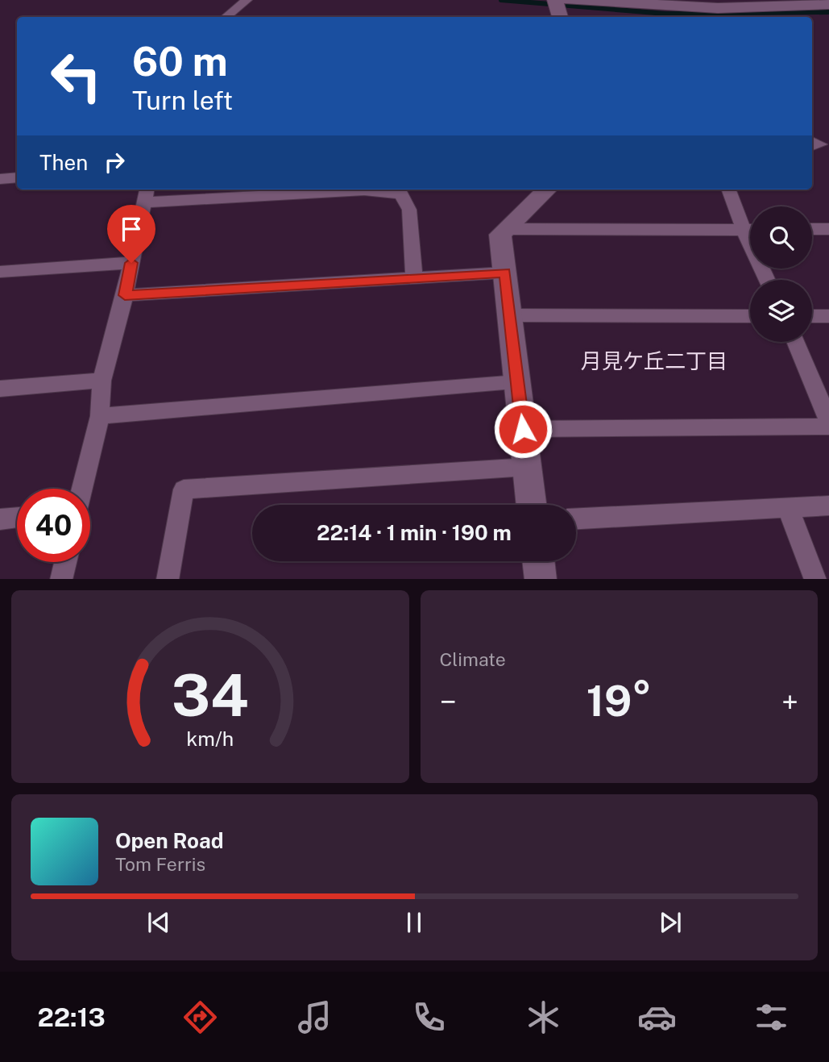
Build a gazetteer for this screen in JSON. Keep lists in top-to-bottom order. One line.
{"districts":["月見ケ丘二丁目"],"page":{"turn":["60 m","Turn left"],"then":"Then","limit":"40","trip":"22:14 · 1 min · 190 m","tile":"Climate","heat":["−","19°","+"],"song":["Open Road","Tom Ferris"],"tabs":"22:13","gauge":["34","km/h"]}}
